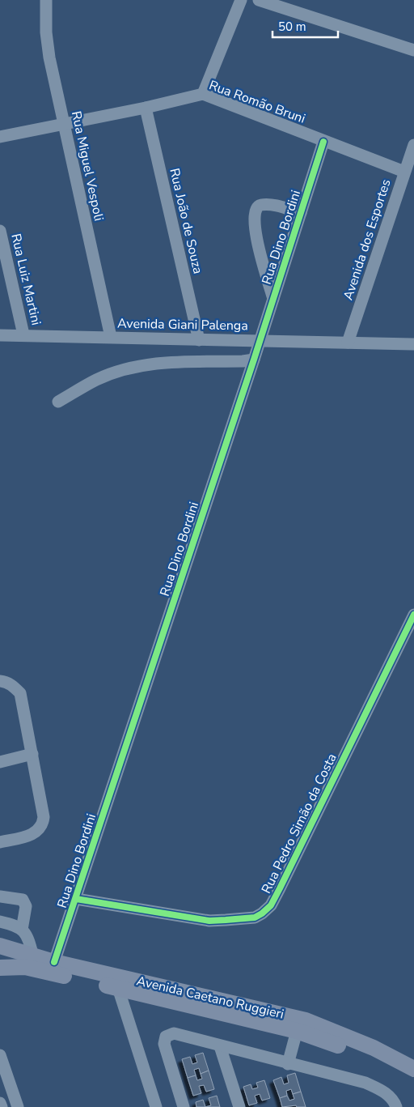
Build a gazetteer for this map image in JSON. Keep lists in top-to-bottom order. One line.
{"streets":{"main road":["Avenida Caetano Ruggieri"],"street":["Rua Romão Bruni","Rua Miguel Vespoli","Rua João de Souza","Rua Dino Bordini","Avenida dos Esportes","Rua Luiz Martini","Avenida Giani Palenga","Rua Pedro Simão da Costa"]},"crossings":[["Rua Romão Bruni","Rua Miguel Vespoli"],["Rua Romão Bruni","Rua João de Souza"],["Rua Romão Bruni","Rua Dino Bordini"],["Rua Romão Bruni","Avenida dos Esportes"],["Rua Miguel Vespoli","Avenida Giani Palenga"],["Rua João de Souza","Avenida Giani Palenga"],["Rua Dino Bordini","Avenida Giani Palenga"],["Rua Dino Bordini","Rua Pedro Simão da Costa"],["Rua Dino Bordini","Avenida Caetano Ruggieri"],["Avenida dos Esportes","Avenida Giani Palenga"],["Rua Luiz Martini","Avenida Giani Palenga"]],"scale_bar":"50 m"}
